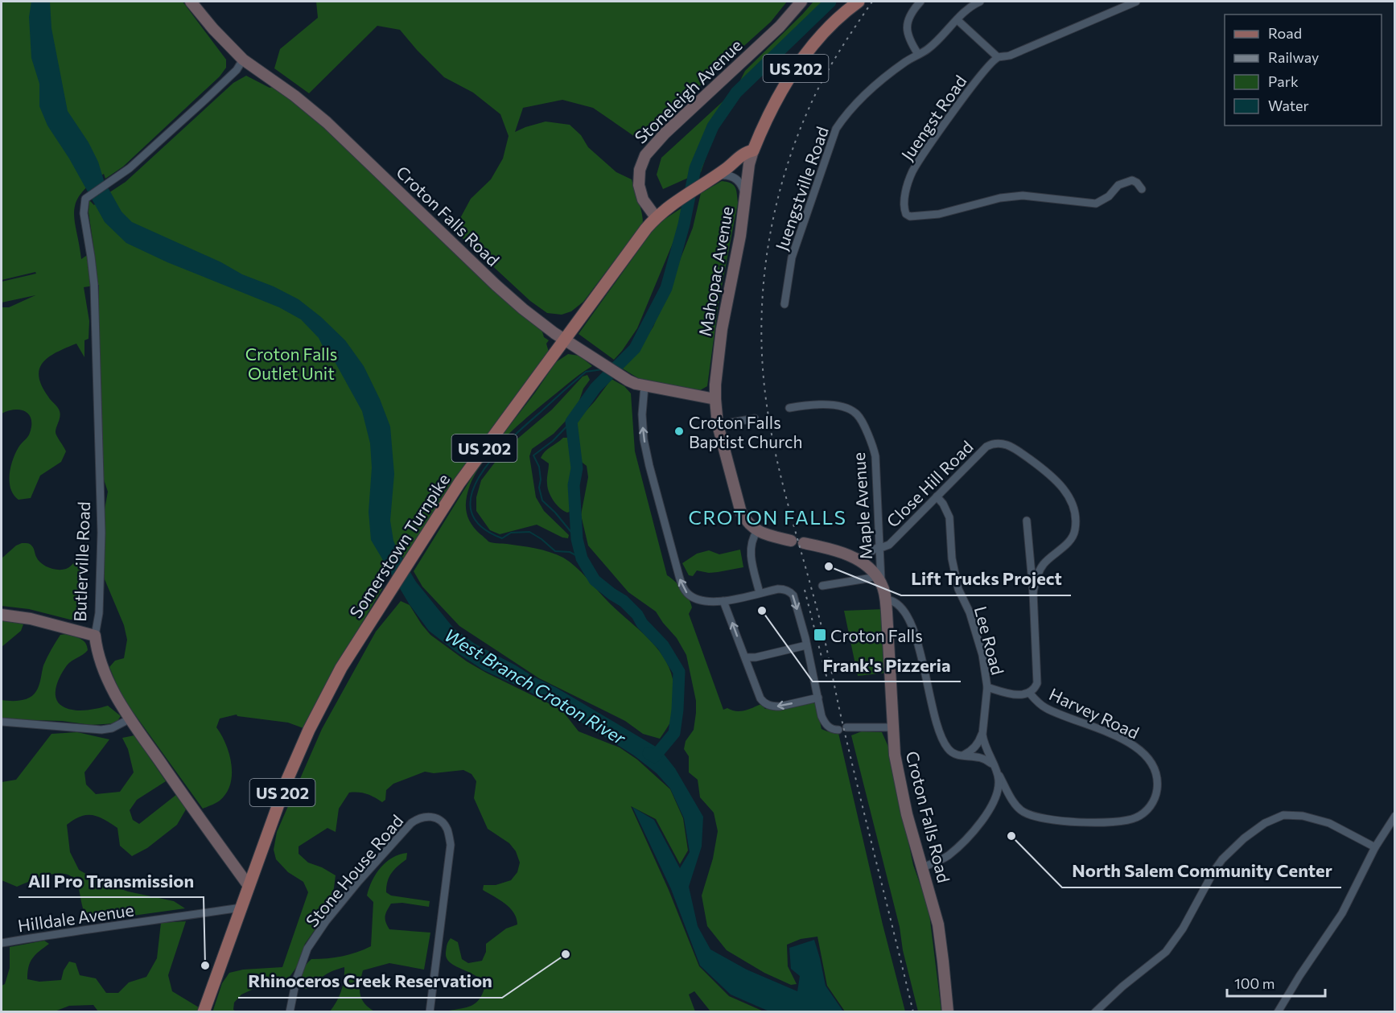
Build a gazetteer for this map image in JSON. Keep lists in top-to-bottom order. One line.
{"streets":{"main road":["US 202","Somerstown Turnpike"],"street":["Stoneleigh Avenue","Juengst Road","Juengstville Road","Croton Falls Road","Mahopac Avenue","Close Hill Road","Maple Avenue","Butlerville Road","Lee Road","Harvey Road","Stone House Road","Hilldale Avenue"]},"crossings":[["US 202","Mahopac Avenue"],["US 202","Somerstown Turnpike"],["Stoneleigh Avenue","Somerstown Turnpike"],["Croton Falls Road","Mahopac Avenue"],["Croton Falls Road","Maple Avenue"],["Croton Falls Road","Somerstown Turnpike"],["Croton Falls Road","Butlerville Road"],["Mahopac Avenue","Somerstown Turnpike"],["Close Hill Road","Maple Avenue"],["Close Hill Road","Lee Road"],["Somerstown Turnpike","Butlerville Road"],["Somerstown Turnpike","Hilldale Avenue"],["Lee Road","Harvey Road"]],"districts":["CROTON FALLS"],"water":["West Branch Croton River"],"parks":["Croton Falls Outlet Unit"],"places":{"other":["Croton Falls Baptist Church","Lift Trucks Project","Frank's Pizzeria","North Salem Community Center","Rhinoceros Creek Reservation","All Pro Transmission"],"transit":["Croton Falls"]},"legend":["Road","Railway","Park","Water"],"scale_bar":"100 m"}
